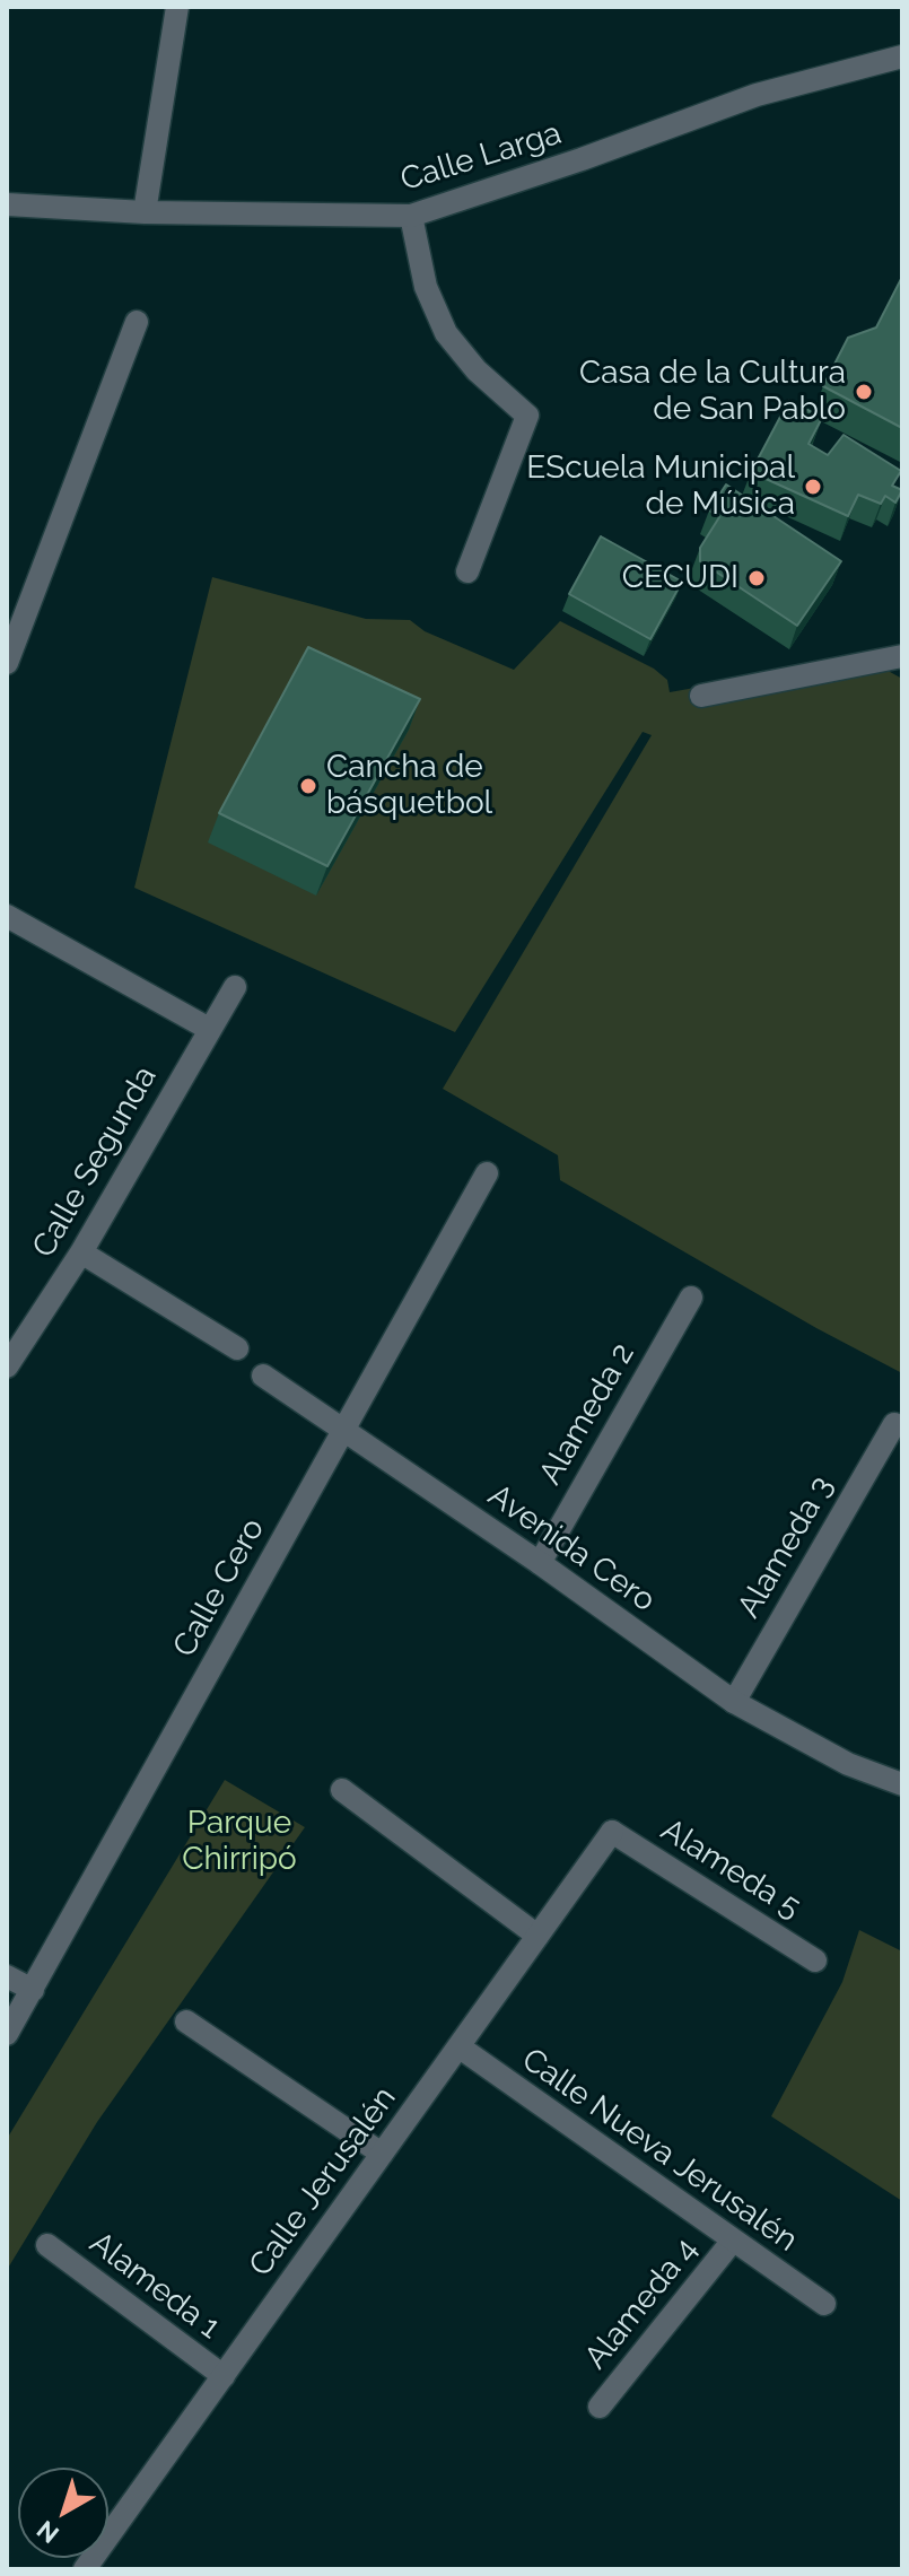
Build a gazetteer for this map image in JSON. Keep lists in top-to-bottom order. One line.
{"streets":{"street":["Calle Larga","Calle Segunda","Alameda 2","Alameda 3","Avenida Cero","Calle Cero","Alameda 5","Calle Nueva Jerusalén","Calle Jerusalén","Alameda 1","Alameda 4"]},"crossings":[["Alameda 2","Avenida Cero"],["Alameda 3","Avenida Cero"],["Avenida Cero","Calle Cero"],["Alameda 5","Calle Jerusalén"],["Calle Nueva Jerusalén","Calle Jerusalén"],["Calle Nueva Jerusalén","Alameda 4"],["Calle Jerusalén","Alameda 1"]],"parks":["Parque Chirripó"],"places":["Casa de la Cultura de San Pablo","EScuela Municipal de Música","CECUDI","Cancha de básquetbol"],"north":"bottom left"}
